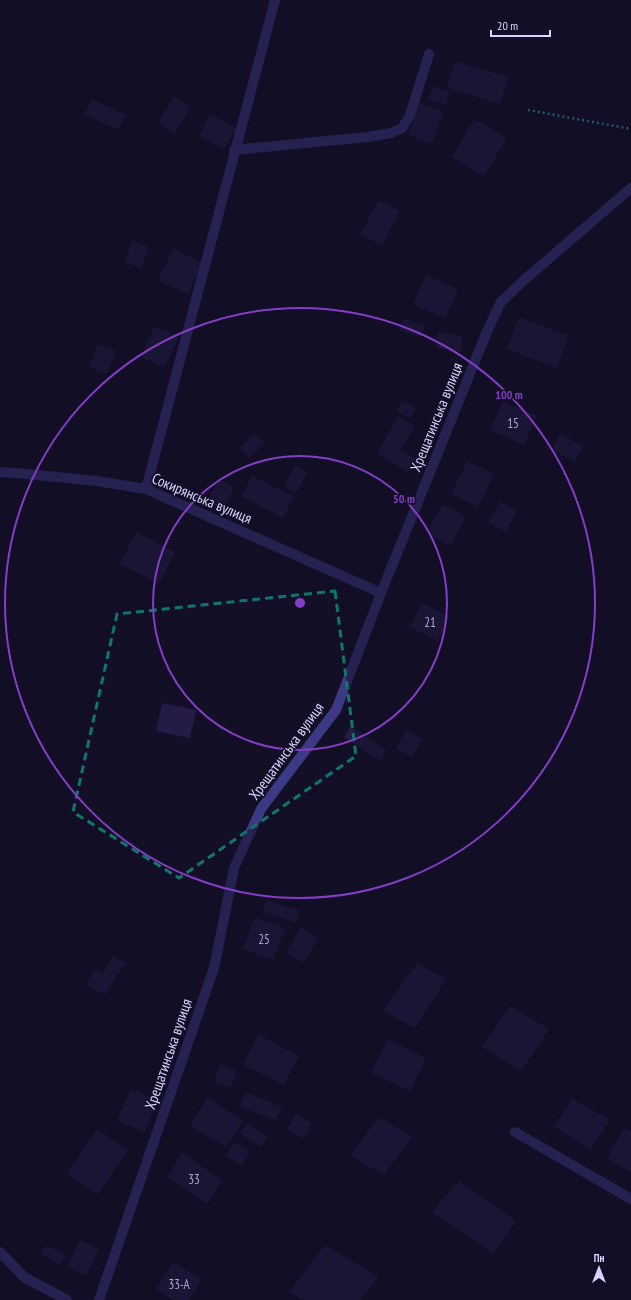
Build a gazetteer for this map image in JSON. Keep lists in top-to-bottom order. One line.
{"streets":{"street":["Хрещатинська вулиця","Сокирянська вулиця"]},"crossings":[["Хрещатинська вулиця","Сокирянська вулиця"]],"house_numbers":["15","21","25","33","33-А"],"scale_bar":"20 m","north":"top","rings":["100 m","50 m"]}
